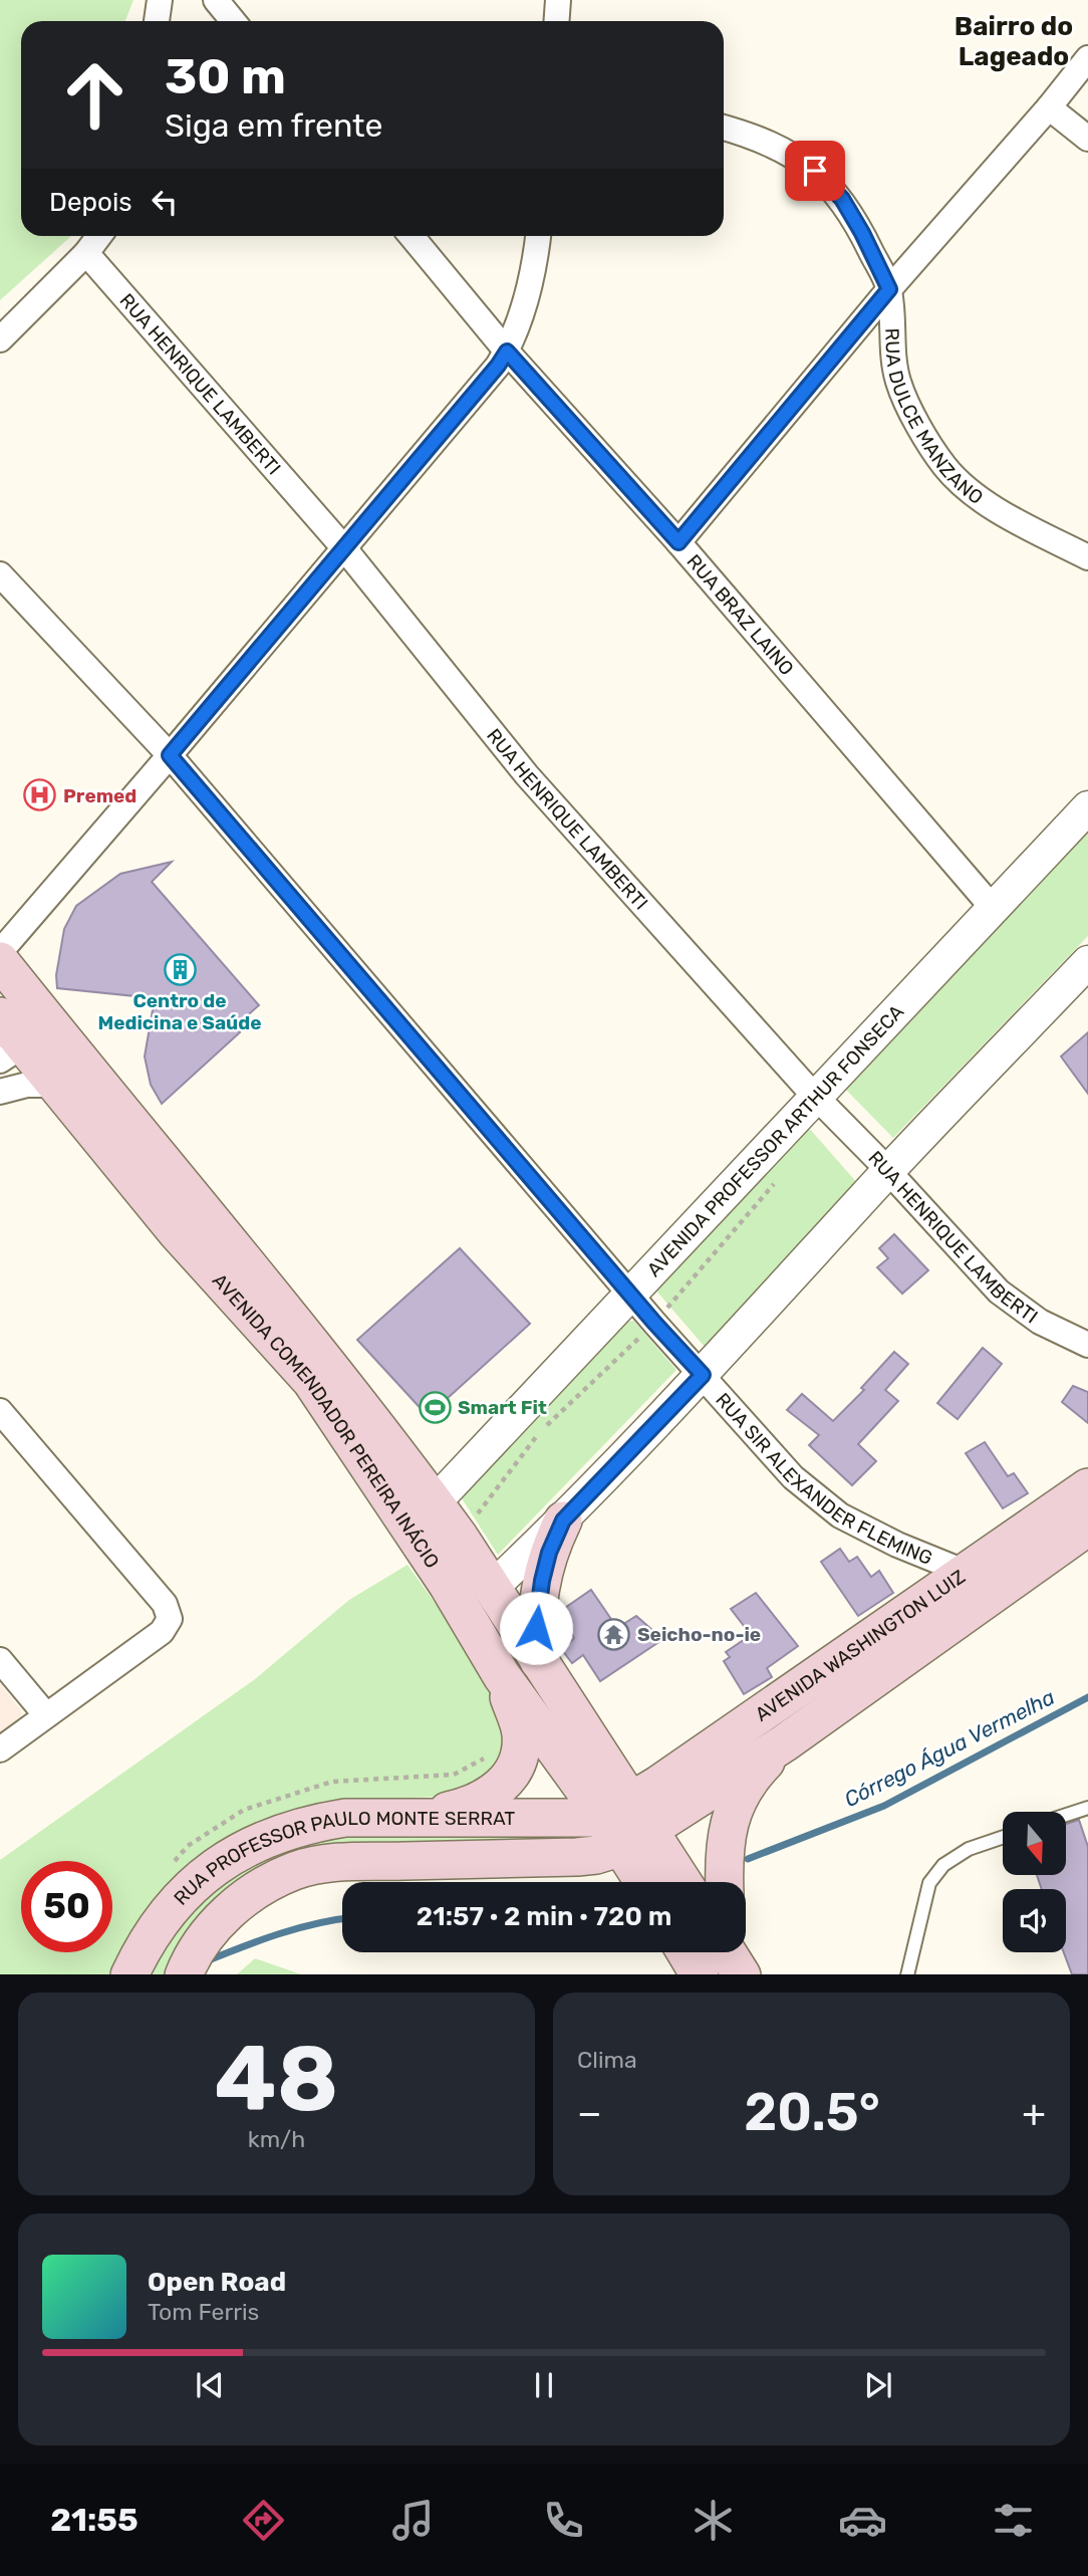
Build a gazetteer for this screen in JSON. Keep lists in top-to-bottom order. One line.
{"streets":{"main road":["AVENIDA COMENDADOR PEREIRA INÁCIO","AVENIDA WASHINGTON LUIZ","RUA PROFESSOR PAULO MONTE SERRAT"],"street":["RUA HENRIQUE LAMBERTI","RUA DULCE MANZANO","RUA BRAZ LAINO","AVENIDA PROFESSOR ARTHUR FONSECA","RUA SIR ALEXANDER FLEMING"]},"crossings":[["RUA HENRIQUE LAMBERTI","AVENIDA PROFESSOR ARTHUR FONSECA"],["RUA BRAZ LAINO","AVENIDA PROFESSOR ARTHUR FONSECA"],["AVENIDA PROFESSOR ARTHUR FONSECA","AVENIDA COMENDADOR PEREIRA INÁCIO"],["AVENIDA PROFESSOR ARTHUR FONSECA","RUA SIR ALEXANDER FLEMING"],["AVENIDA COMENDADOR PEREIRA INÁCIO","AVENIDA WASHINGTON LUIZ"],["AVENIDA COMENDADOR PEREIRA INÁCIO","RUA PROFESSOR PAULO MONTE SERRAT"],["RUA SIR ALEXANDER FLEMING","AVENIDA WASHINGTON LUIZ"],["AVENIDA WASHINGTON LUIZ","RUA PROFESSOR PAULO MONTE SERRAT"]],"districts":["Bairro do Lageado"],"water":["Córrego Água Vermelha"],"places":{"hospital":["Premed"],"building":["Centro de Medicina e Saúde"],"sports":["Smart Fit"],"temple":["Seicho-no-ie"]},"north":"bottom","page":{"turn":["30 m","Siga em frente"],"then":"Depois","limit":"50","trip":"21:57 · 2 min · 720 m","tile":[["48","km/h"],"Clima"],"heat":["−","20.5°","+"],"song":["Open Road","Tom Ferris"],"tabs":"21:55"}}
